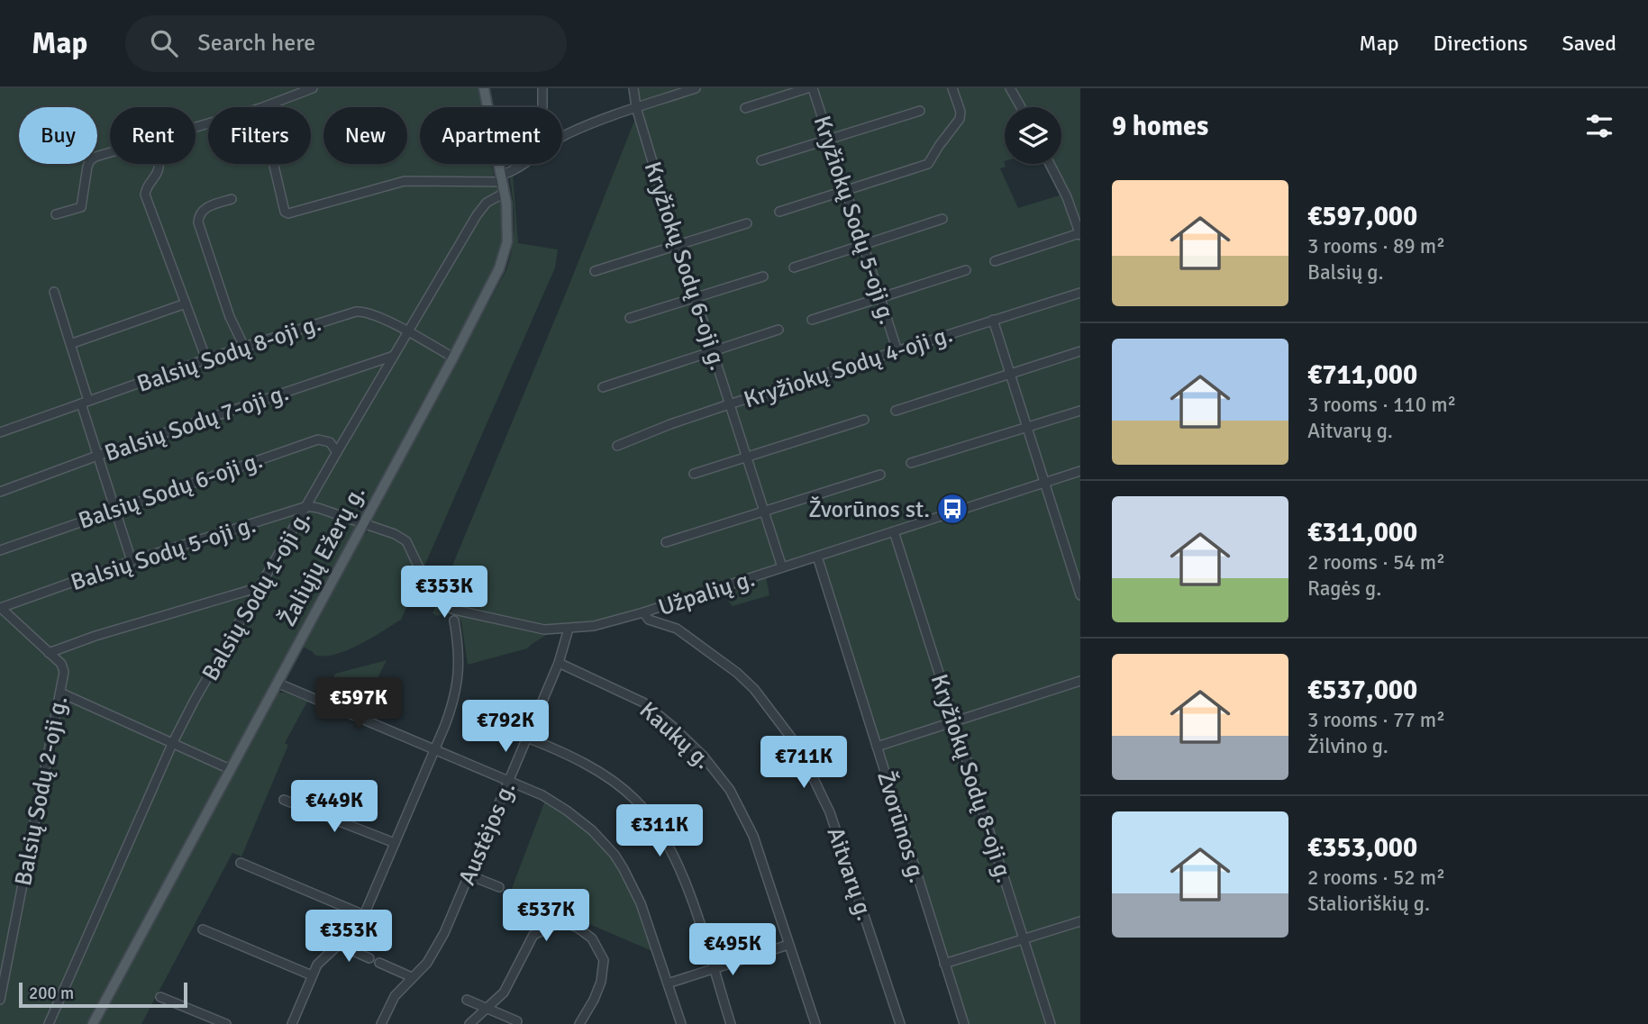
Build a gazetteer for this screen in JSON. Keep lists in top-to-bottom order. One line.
{"streets":{"main road":["Žaliųjų Ežerų g."],"street":["Kryžiokų Sodų 5-oji g.","Kryžiokų Sodų 6-oji g.","Balsių Sodų 8-oji g.","Kryžiokų Sodų 4-oji g.","Balsių Sodų 7-oji g.","Balsių Sodų 6-oji g.","Balsių Sodų 5-oji g.","Užpalių g.","Balsių Sodų 1-oji g.","Kaukų g.","Kryžiokų Sodų 8-oji g.","Balsių Sodų 2-oji g.","Žvorūnos g.","Austėjos g.","Aitvarų g."]},"crossings":[["Kryžiokų Sodų 5-oji g.","Kryžiokų Sodų 4-oji g."],["Kryžiokų Sodų 6-oji g.","Kryžiokų Sodų 4-oji g."],["Kryžiokų Sodų 6-oji g.","Užpalių g."],["Kryžiokų Sodų 6-oji g.","Balsių Sodų 1-oji g."],["Balsių Sodų 8-oji g.","Žaliųjų Ežerų g."],["Balsių Sodų 8-oji g.","Balsių Sodų 1-oji g."],["Balsių Sodų 7-oji g.","Balsių Sodų 1-oji g."],["Balsių Sodų 6-oji g.","Balsių Sodų 1-oji g."],["Balsių Sodų 5-oji g.","Balsių Sodų 1-oji g."],["Balsių Sodų 5-oji g.","Balsių Sodų 2-oji g."],["Žaliųjų Ežerų g.","Užpalių g."],["Žaliųjų Ežerų g.","Balsių Sodų 1-oji g."],["Užpalių g.","Kryžiokų Sodų 8-oji g."],["Užpalių g.","Žvorūnos g."],["Užpalių g.","Austėjos g."],["Užpalių g.","Aitvarų g."],["Kaukų g.","Austėjos g."]],"places":{"bus stop":["Žvorūnos st."]},"scale_bar":"200 m","page":{"header":"Map","search":"Search here","nav":["Map","Directions","Saved"],"heading":"9 homes","chip":["Buy","Rent","Filters","New","Apartment"],"list":[{"name":"€597,000","note":"3 rooms · 89 m² · Balsių g."},{"name":"€711,000","note":"3 rooms · 110 m² · Aitvarų g."},{"name":"€311,000","note":"2 rooms · 54 m² · Ragės g."},{"name":"€537,000","note":"3 rooms · 77 m² · Žilvino g."},{"name":"€353,000","note":"2 rooms · 52 m² · Stalioriškių g."}],"price":["€353K","€597K","€792K","€711K","€449K","€311K","€537K","€353K","€495K"],"scale":"200 m"}}
